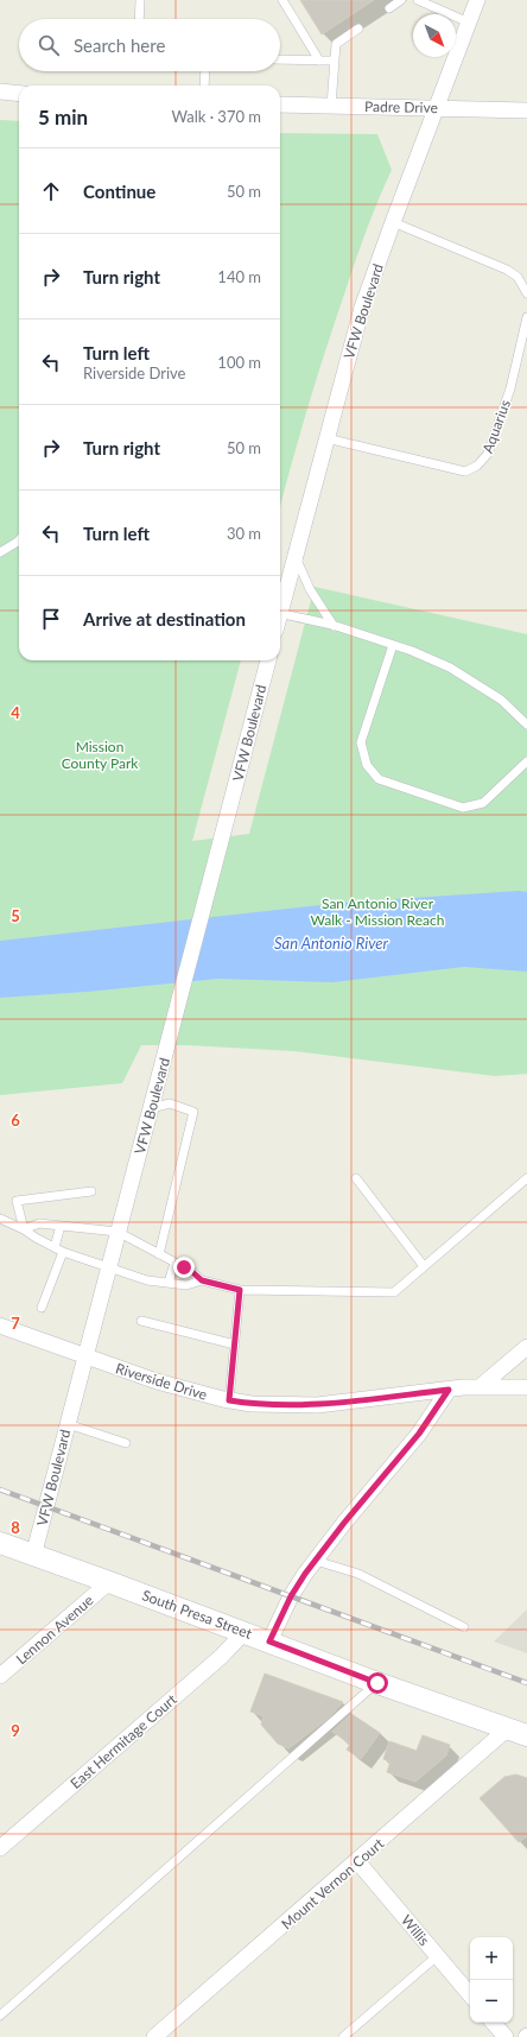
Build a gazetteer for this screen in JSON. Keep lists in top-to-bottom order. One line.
{"streets":{"main road":["South Presa Street"],"street":["Padre Drive","VFW Boulevard","Riverside Drive","Lennon Avenue","East Hermitage Court","Mount Vernon Court","Willis"],"lane":["Aquarius"]},"crossings":[["Padre Drive","VFW Boulevard"],["VFW Boulevard","Aquarius"],["VFW Boulevard","Riverside Drive"],["VFW Boulevard","South Presa Street"],["South Presa Street","Lennon Avenue"],["South Presa Street","East Hermitage Court"],["South Presa Street","Mount Vernon Court"],["Mount Vernon Court","Willis"]],"water":["San Antonio River"],"parks":["Mission County Park","San Antonio River Walk - Mission Reach"],"north":"bottom right","page":{"search":"Search here","heading":["5 min","Walk · 370 m"],"list":[["Continue","50 m"],["Turn right","140 m"],["Turn left","Riverside Drive","100 m"],["Turn right","50 m"],["Turn left","30 m"],"Arrive at destination"],"map_buttons":["+","−"]},"grid":{"rows":["4","5","6","7","8","9"]}}
